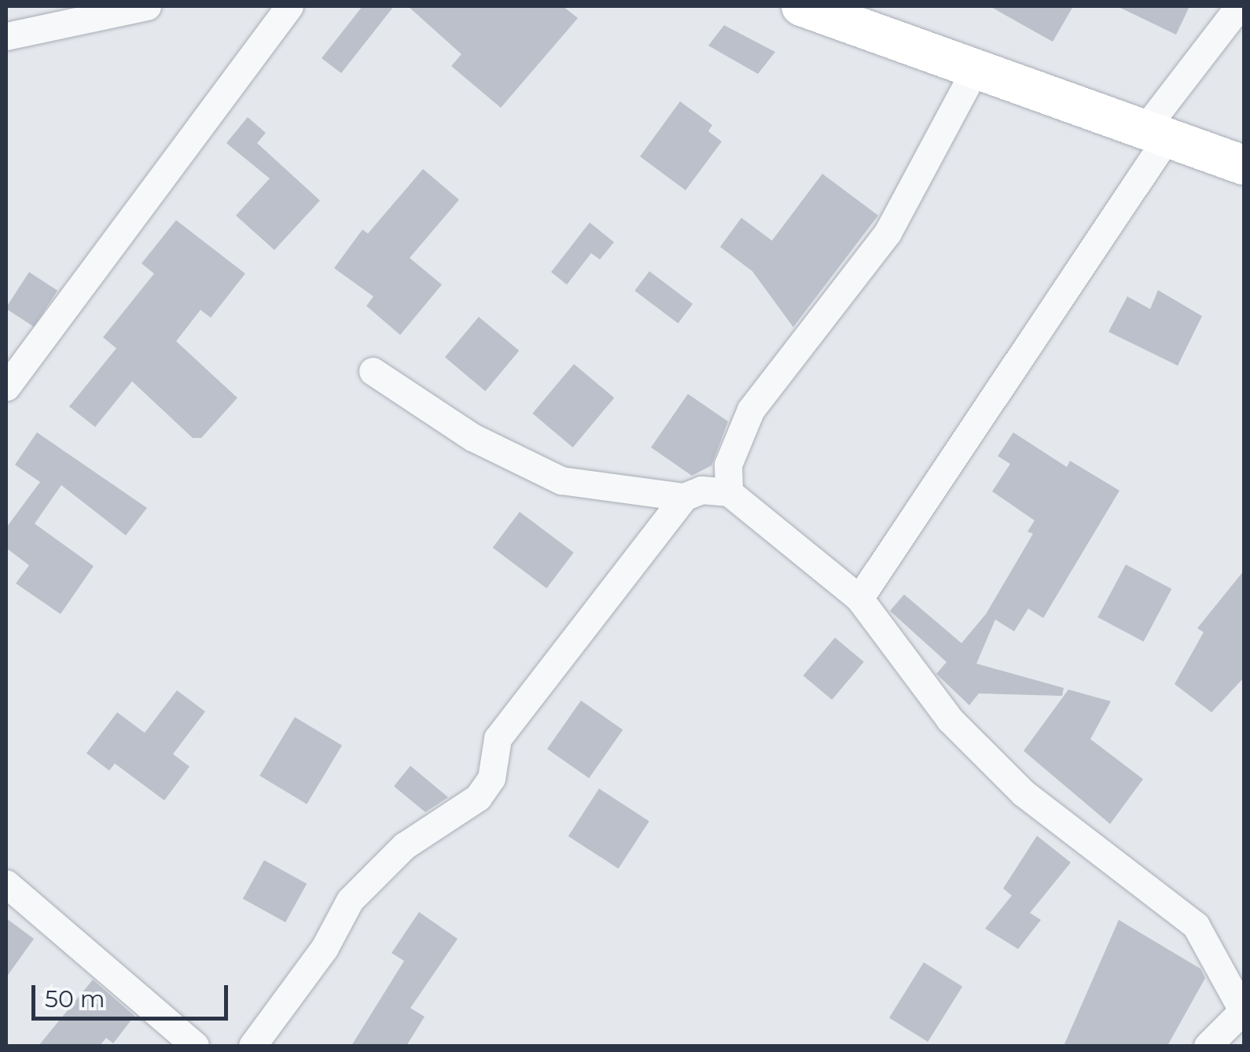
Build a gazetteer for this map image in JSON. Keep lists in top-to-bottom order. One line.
{"scale_bar":"50 m"}
